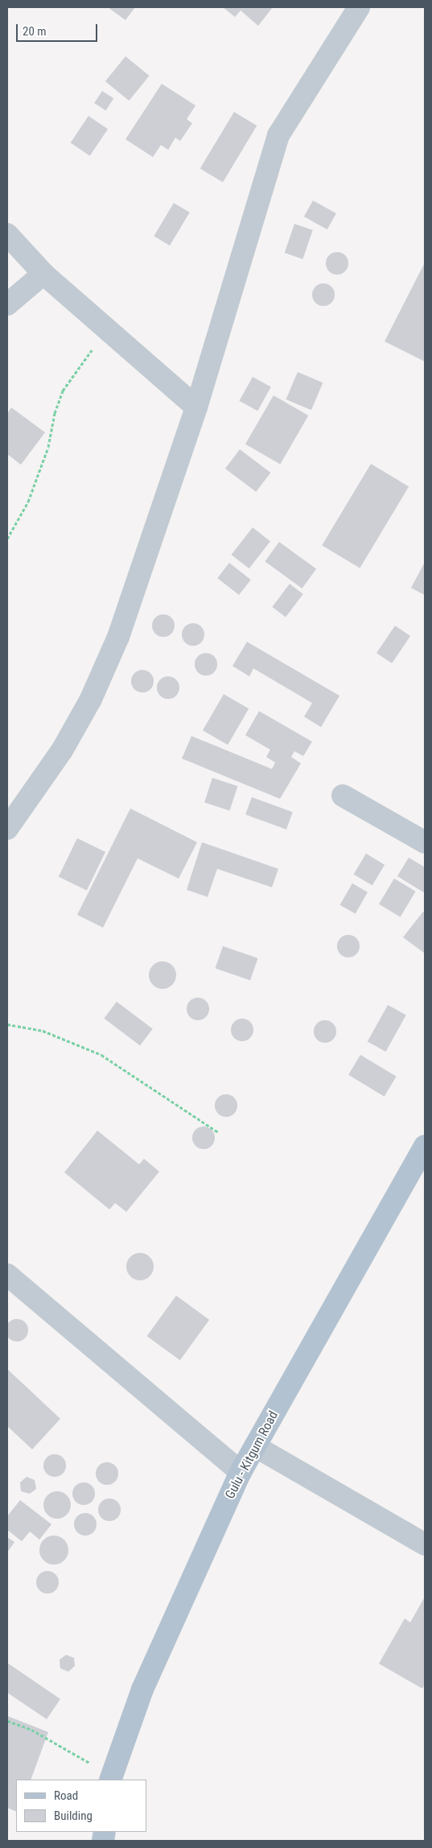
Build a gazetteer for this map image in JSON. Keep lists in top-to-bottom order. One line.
{"streets":{"main road":["Gulu - Kitgum Road"]},"legend":["Road","Building"],"scale_bar":"20 m"}
